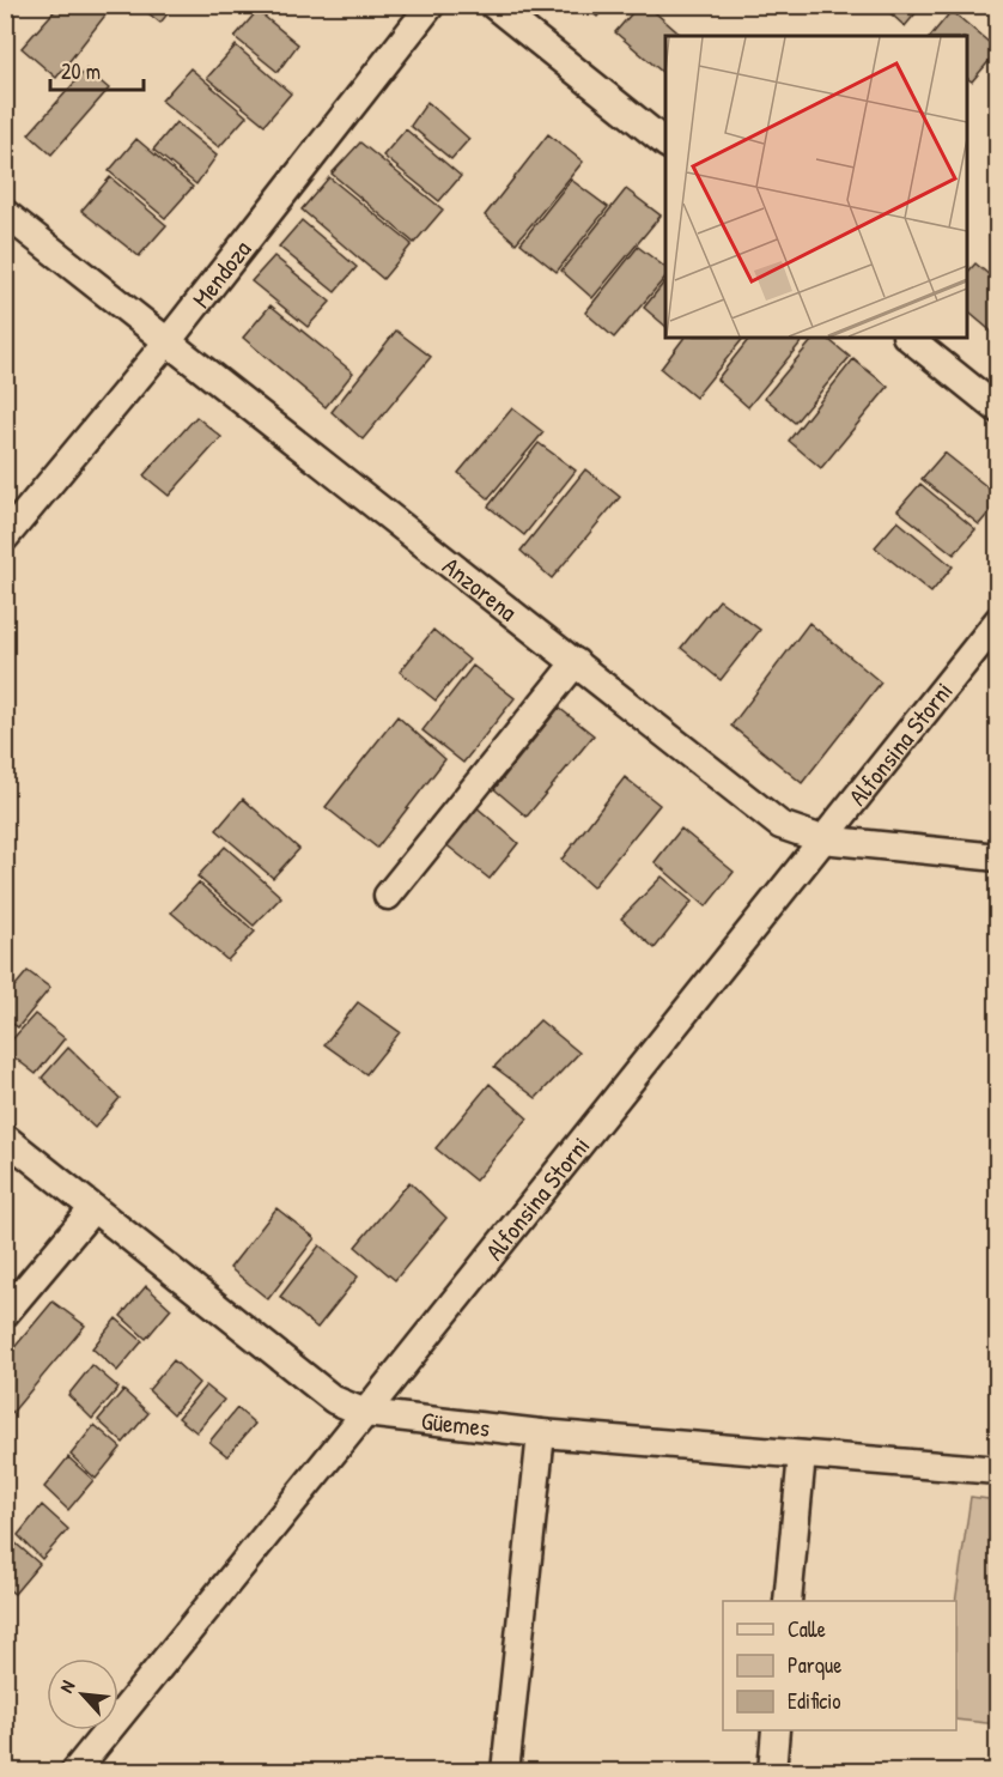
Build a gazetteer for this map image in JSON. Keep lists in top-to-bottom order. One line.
{"streets":{"street":["Mendoza","Anzorena","Alfonsina Storni","Güemes"]},"crossings":[["Mendoza","Anzorena"],["Anzorena","Alfonsina Storni"],["Alfonsina Storni","Güemes"]],"legend":["Calle","Parque","Edificio"],"scale_bar":"20 m","north":"top left"}
